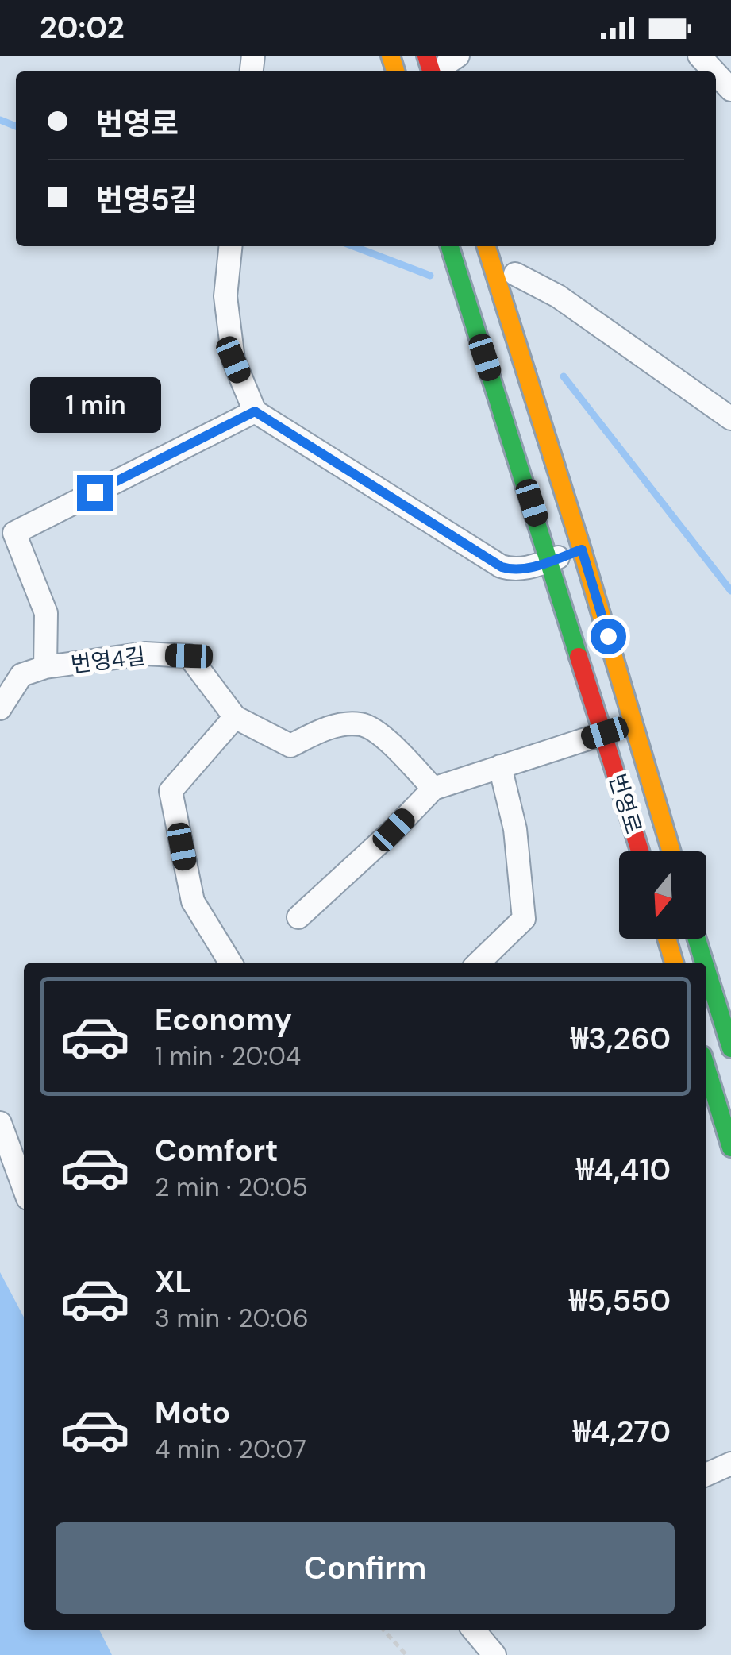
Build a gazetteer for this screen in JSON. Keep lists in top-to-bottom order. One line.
{"streets":{"main road":["번영로"],"street":["번영4길"]},"north":"bottom","page":{"status":"20:02","banner":["번영로","번영5길"],"bubble":"1 min","list":[{"name":"Economy","note":"1 min · 20:04","value":"₩3,260"},{"name":"Comfort","note":"2 min · 20:05","value":"₩4,410"},{"name":"XL","note":"3 min · 20:06","value":"₩5,550"},{"name":"Moto","note":"4 min · 20:07","value":"₩4,270"}],"buttons":"Confirm"}}
